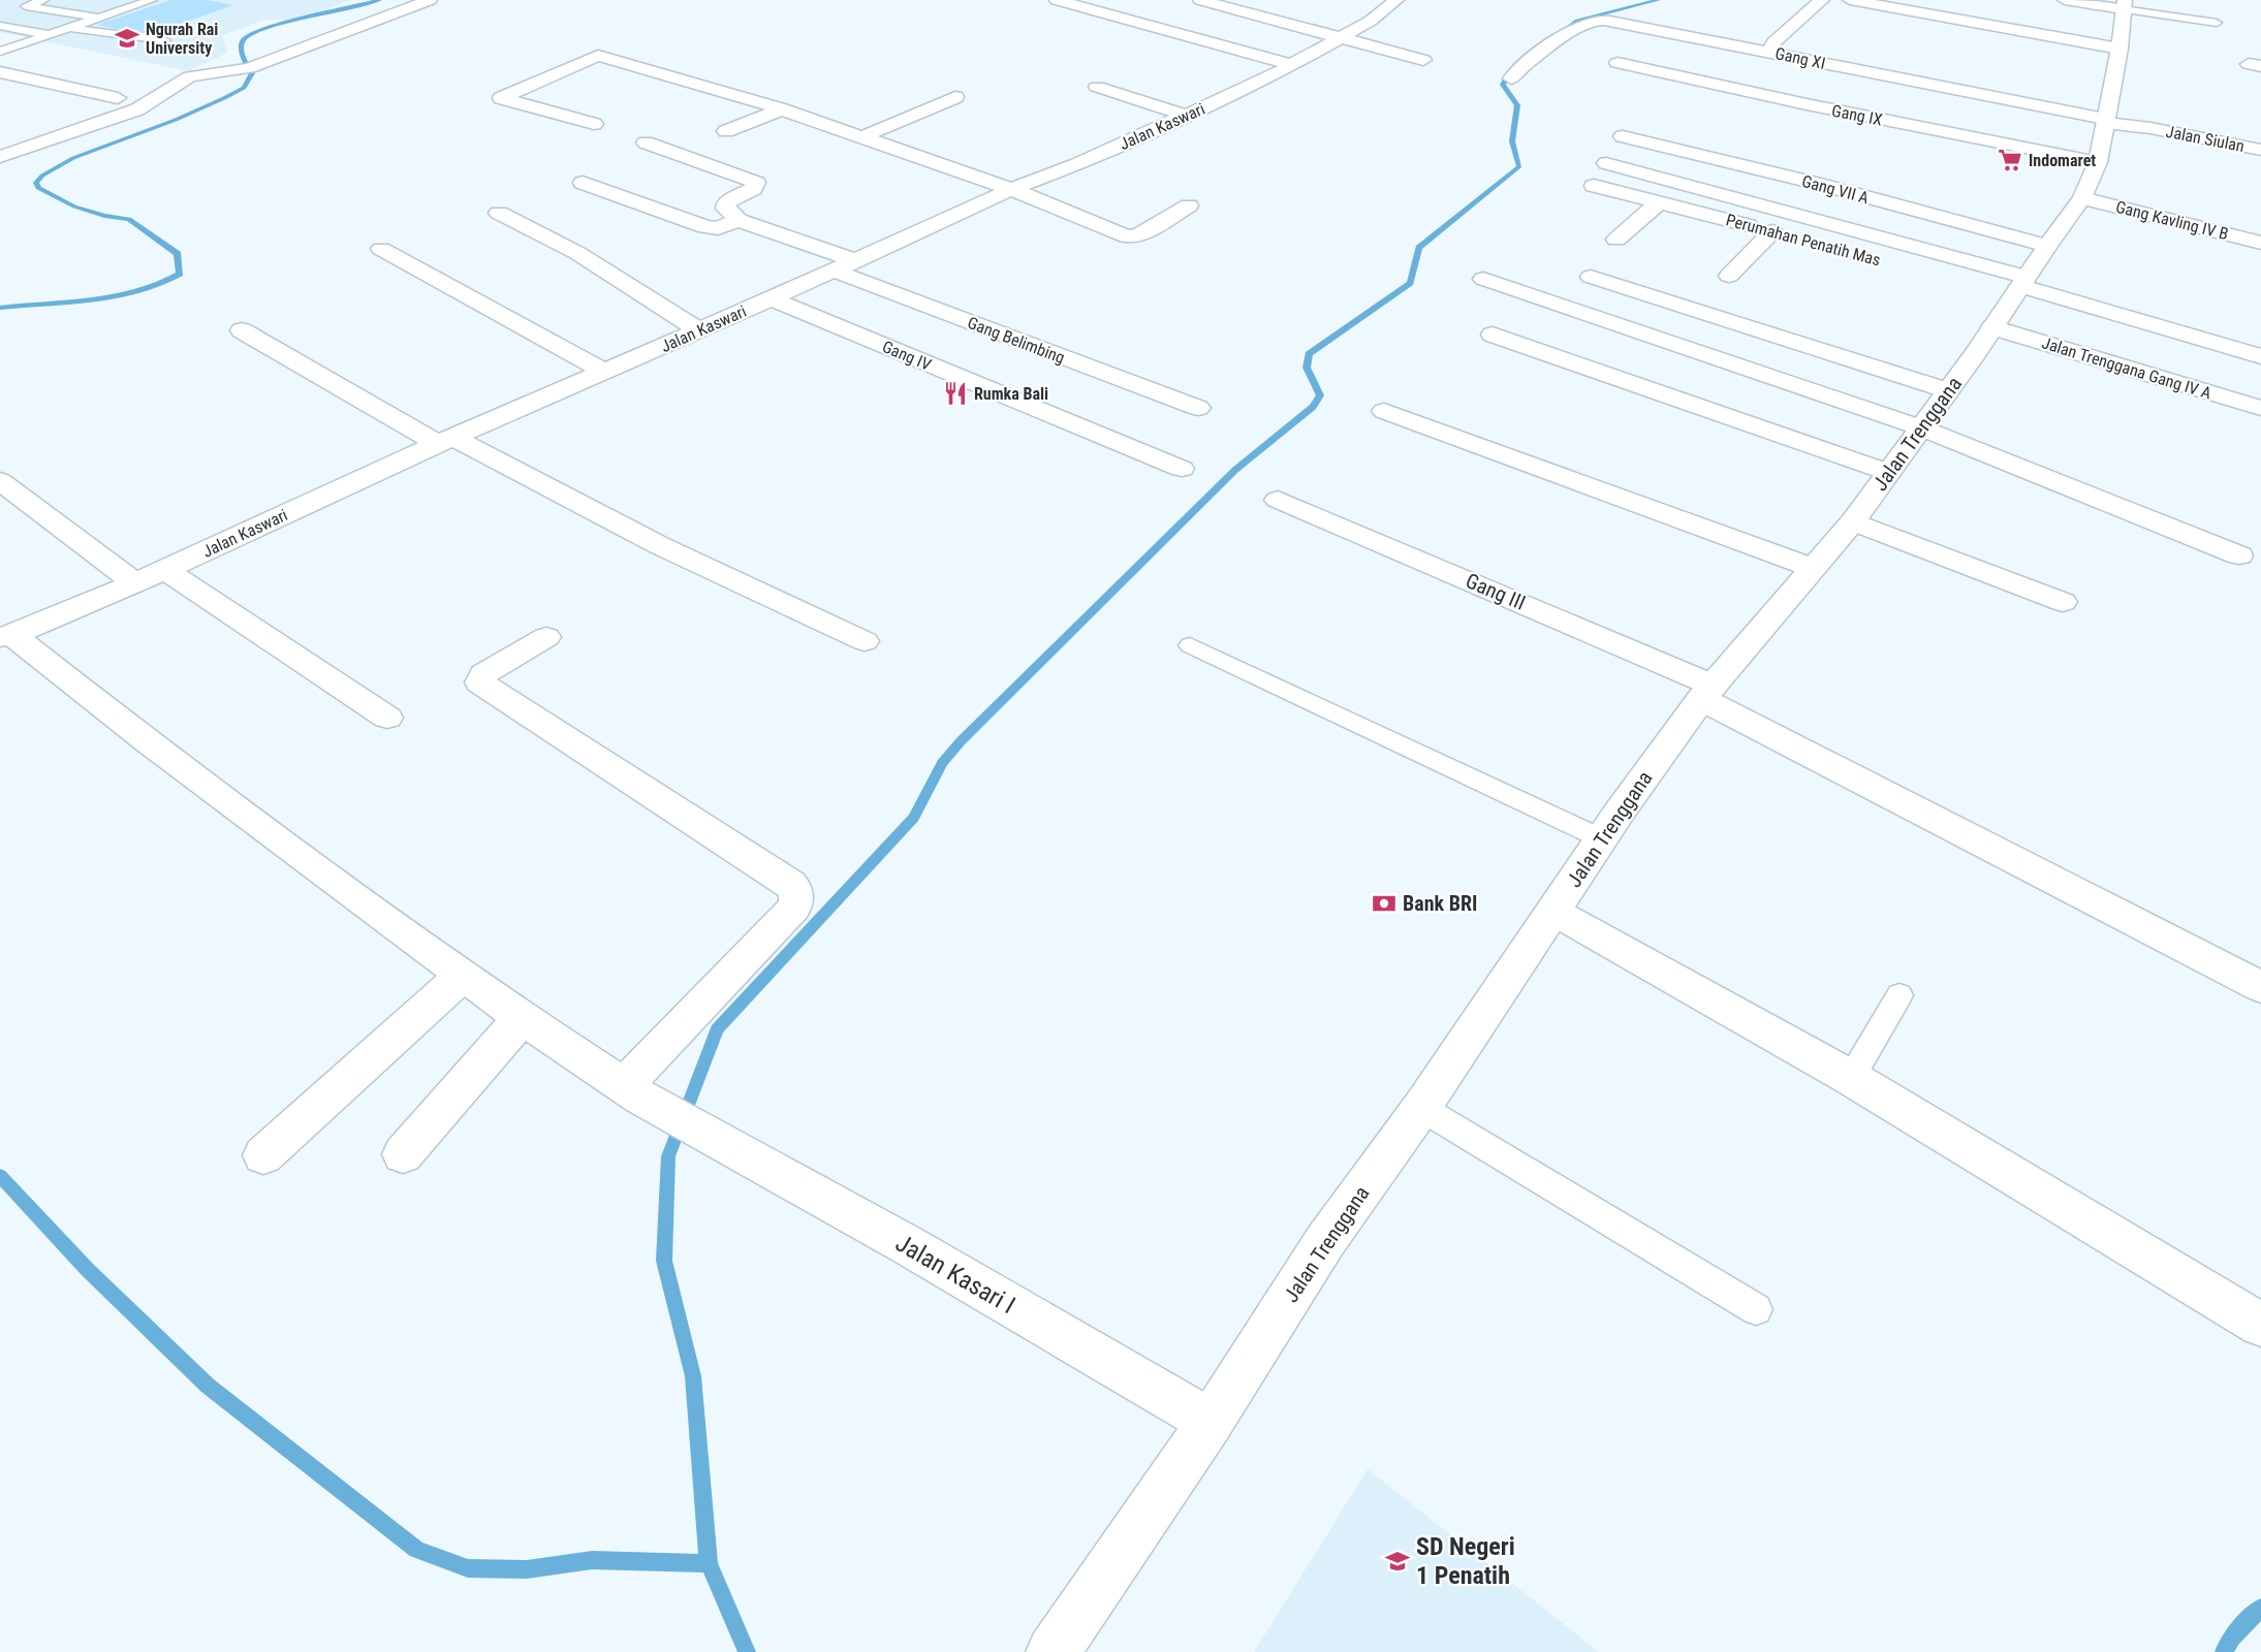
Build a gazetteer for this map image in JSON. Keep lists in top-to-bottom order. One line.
{"streets":{"street":["Gang XI","Gang IX","Jalan Kaswari","Jalan Siulan","Gang VII A","Gang Kavling IV B","Perumahan Penatih Mas","Gang Belimbing","Gang IV","Jalan Trenggana Gang IV A","Jalan Trenggana","Gang III","Jalan Kasari I"]},"crossings":[["Gang XI","Jalan Siulan"],["Gang XI","Jalan Trenggana"],["Gang IX","Jalan Trenggana"],["Jalan Kaswari","Gang Belimbing"],["Jalan Kaswari","Gang IV"],["Jalan Kaswari","Jalan Kasari I"],["Jalan Siulan","Jalan Trenggana"],["Gang VII A","Jalan Trenggana"],["Gang Kavling IV B","Jalan Trenggana"],["Jalan Trenggana Gang IV A","Jalan Trenggana"],["Jalan Trenggana","Gang III"],["Jalan Trenggana","Jalan Kasari I"]],"places":{"school or university":["Ngurah Rai University","SD Negeri 1 Penatih"],"supermarket":["Indomaret"],"restaurant":["Rumka Bali"],"bank":["Bank BRI"]}}
